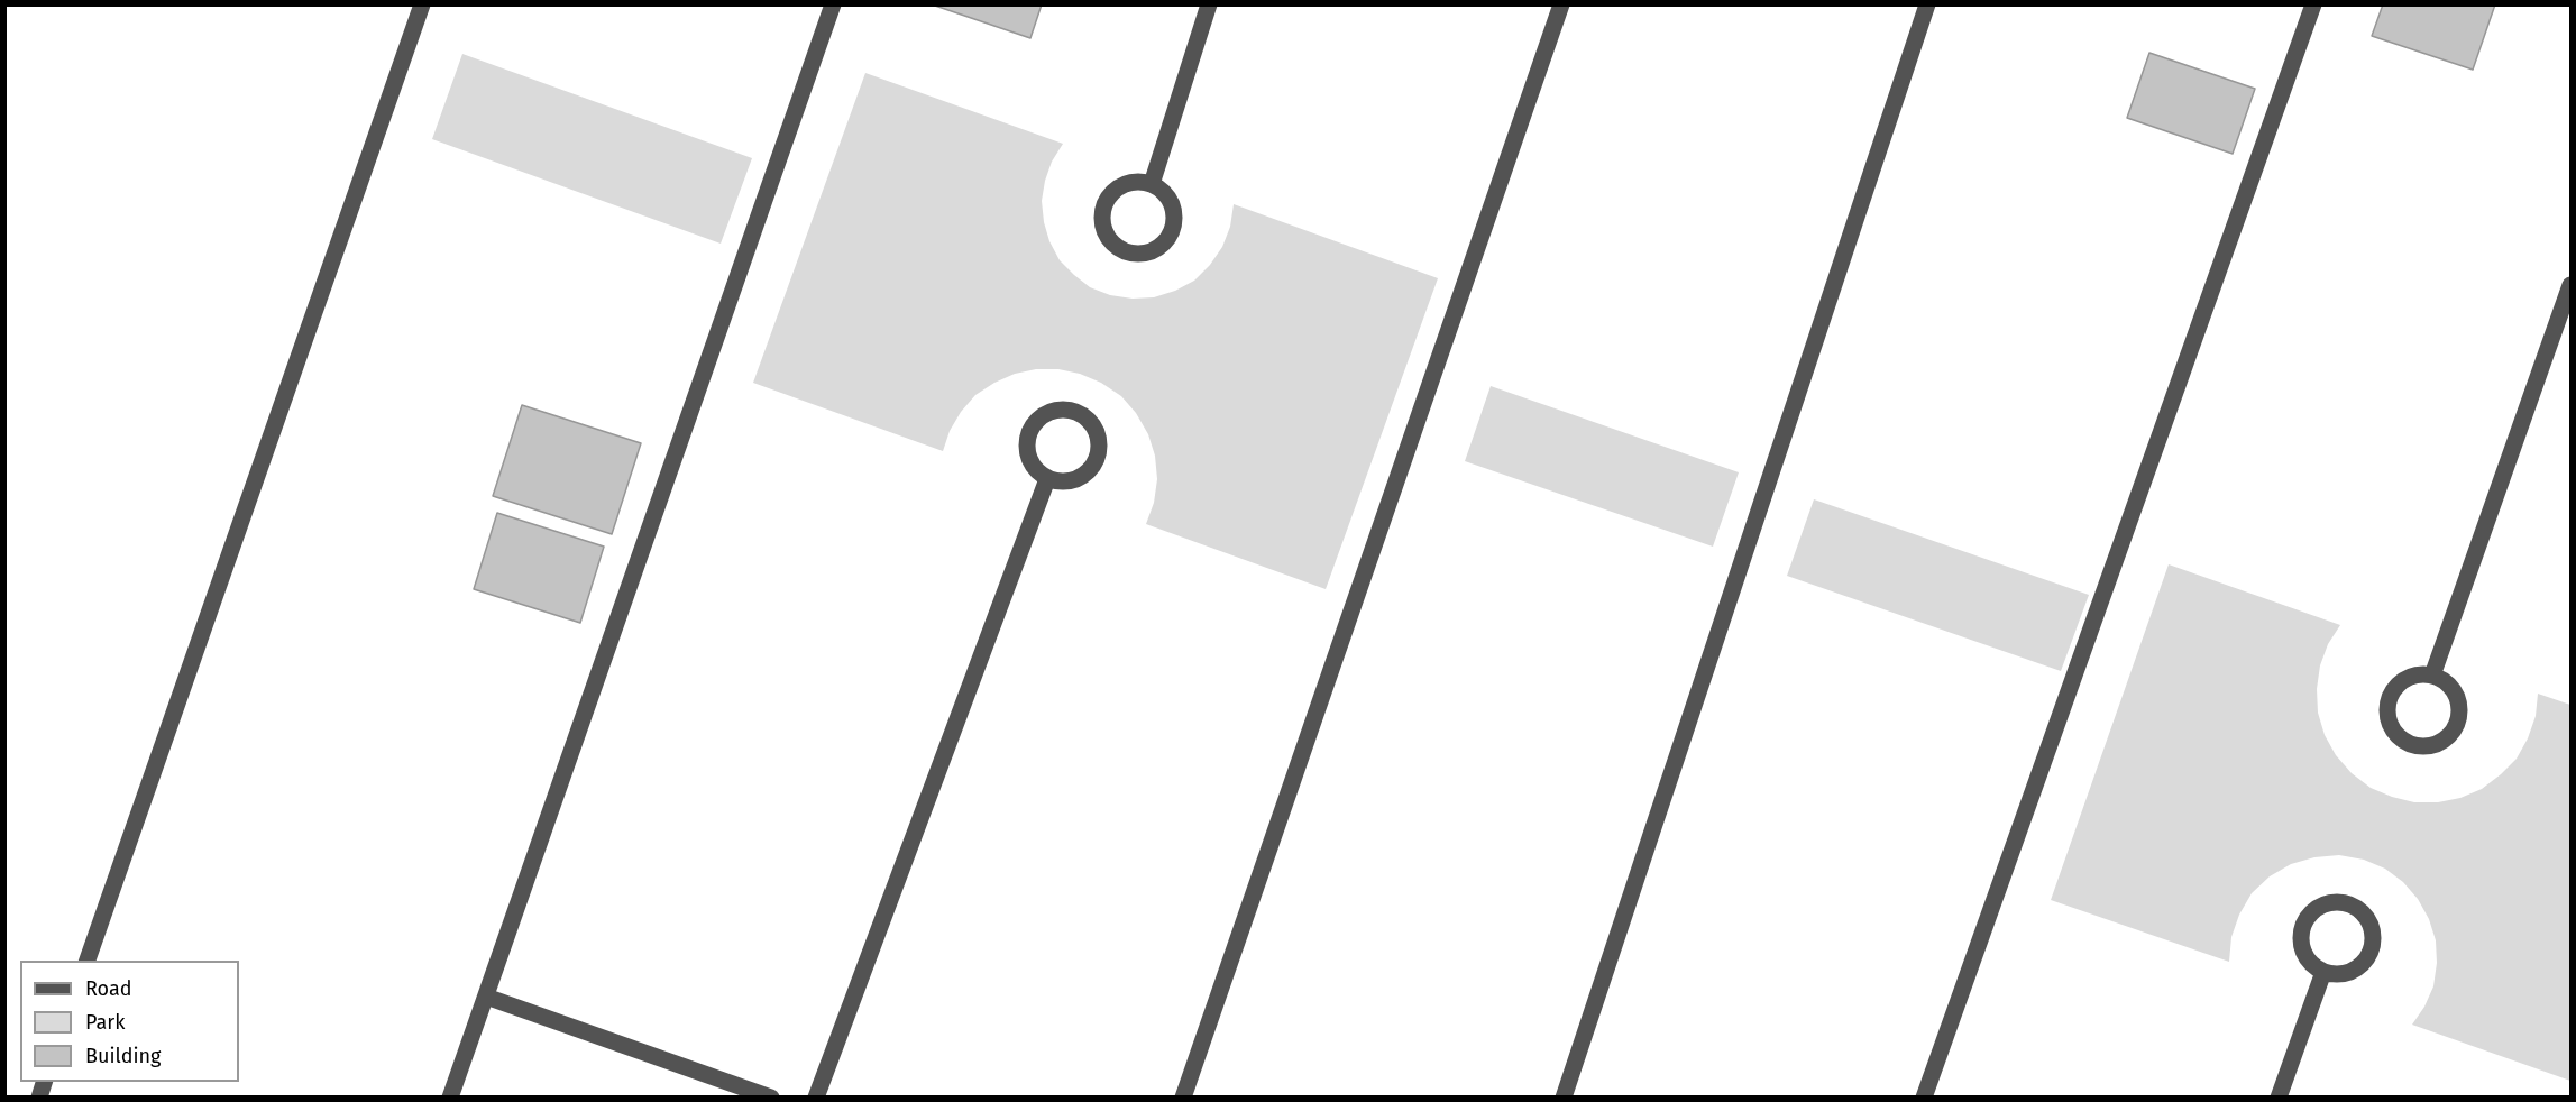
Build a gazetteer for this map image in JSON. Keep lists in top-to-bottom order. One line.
{"legend":["Road","Park","Building"]}
